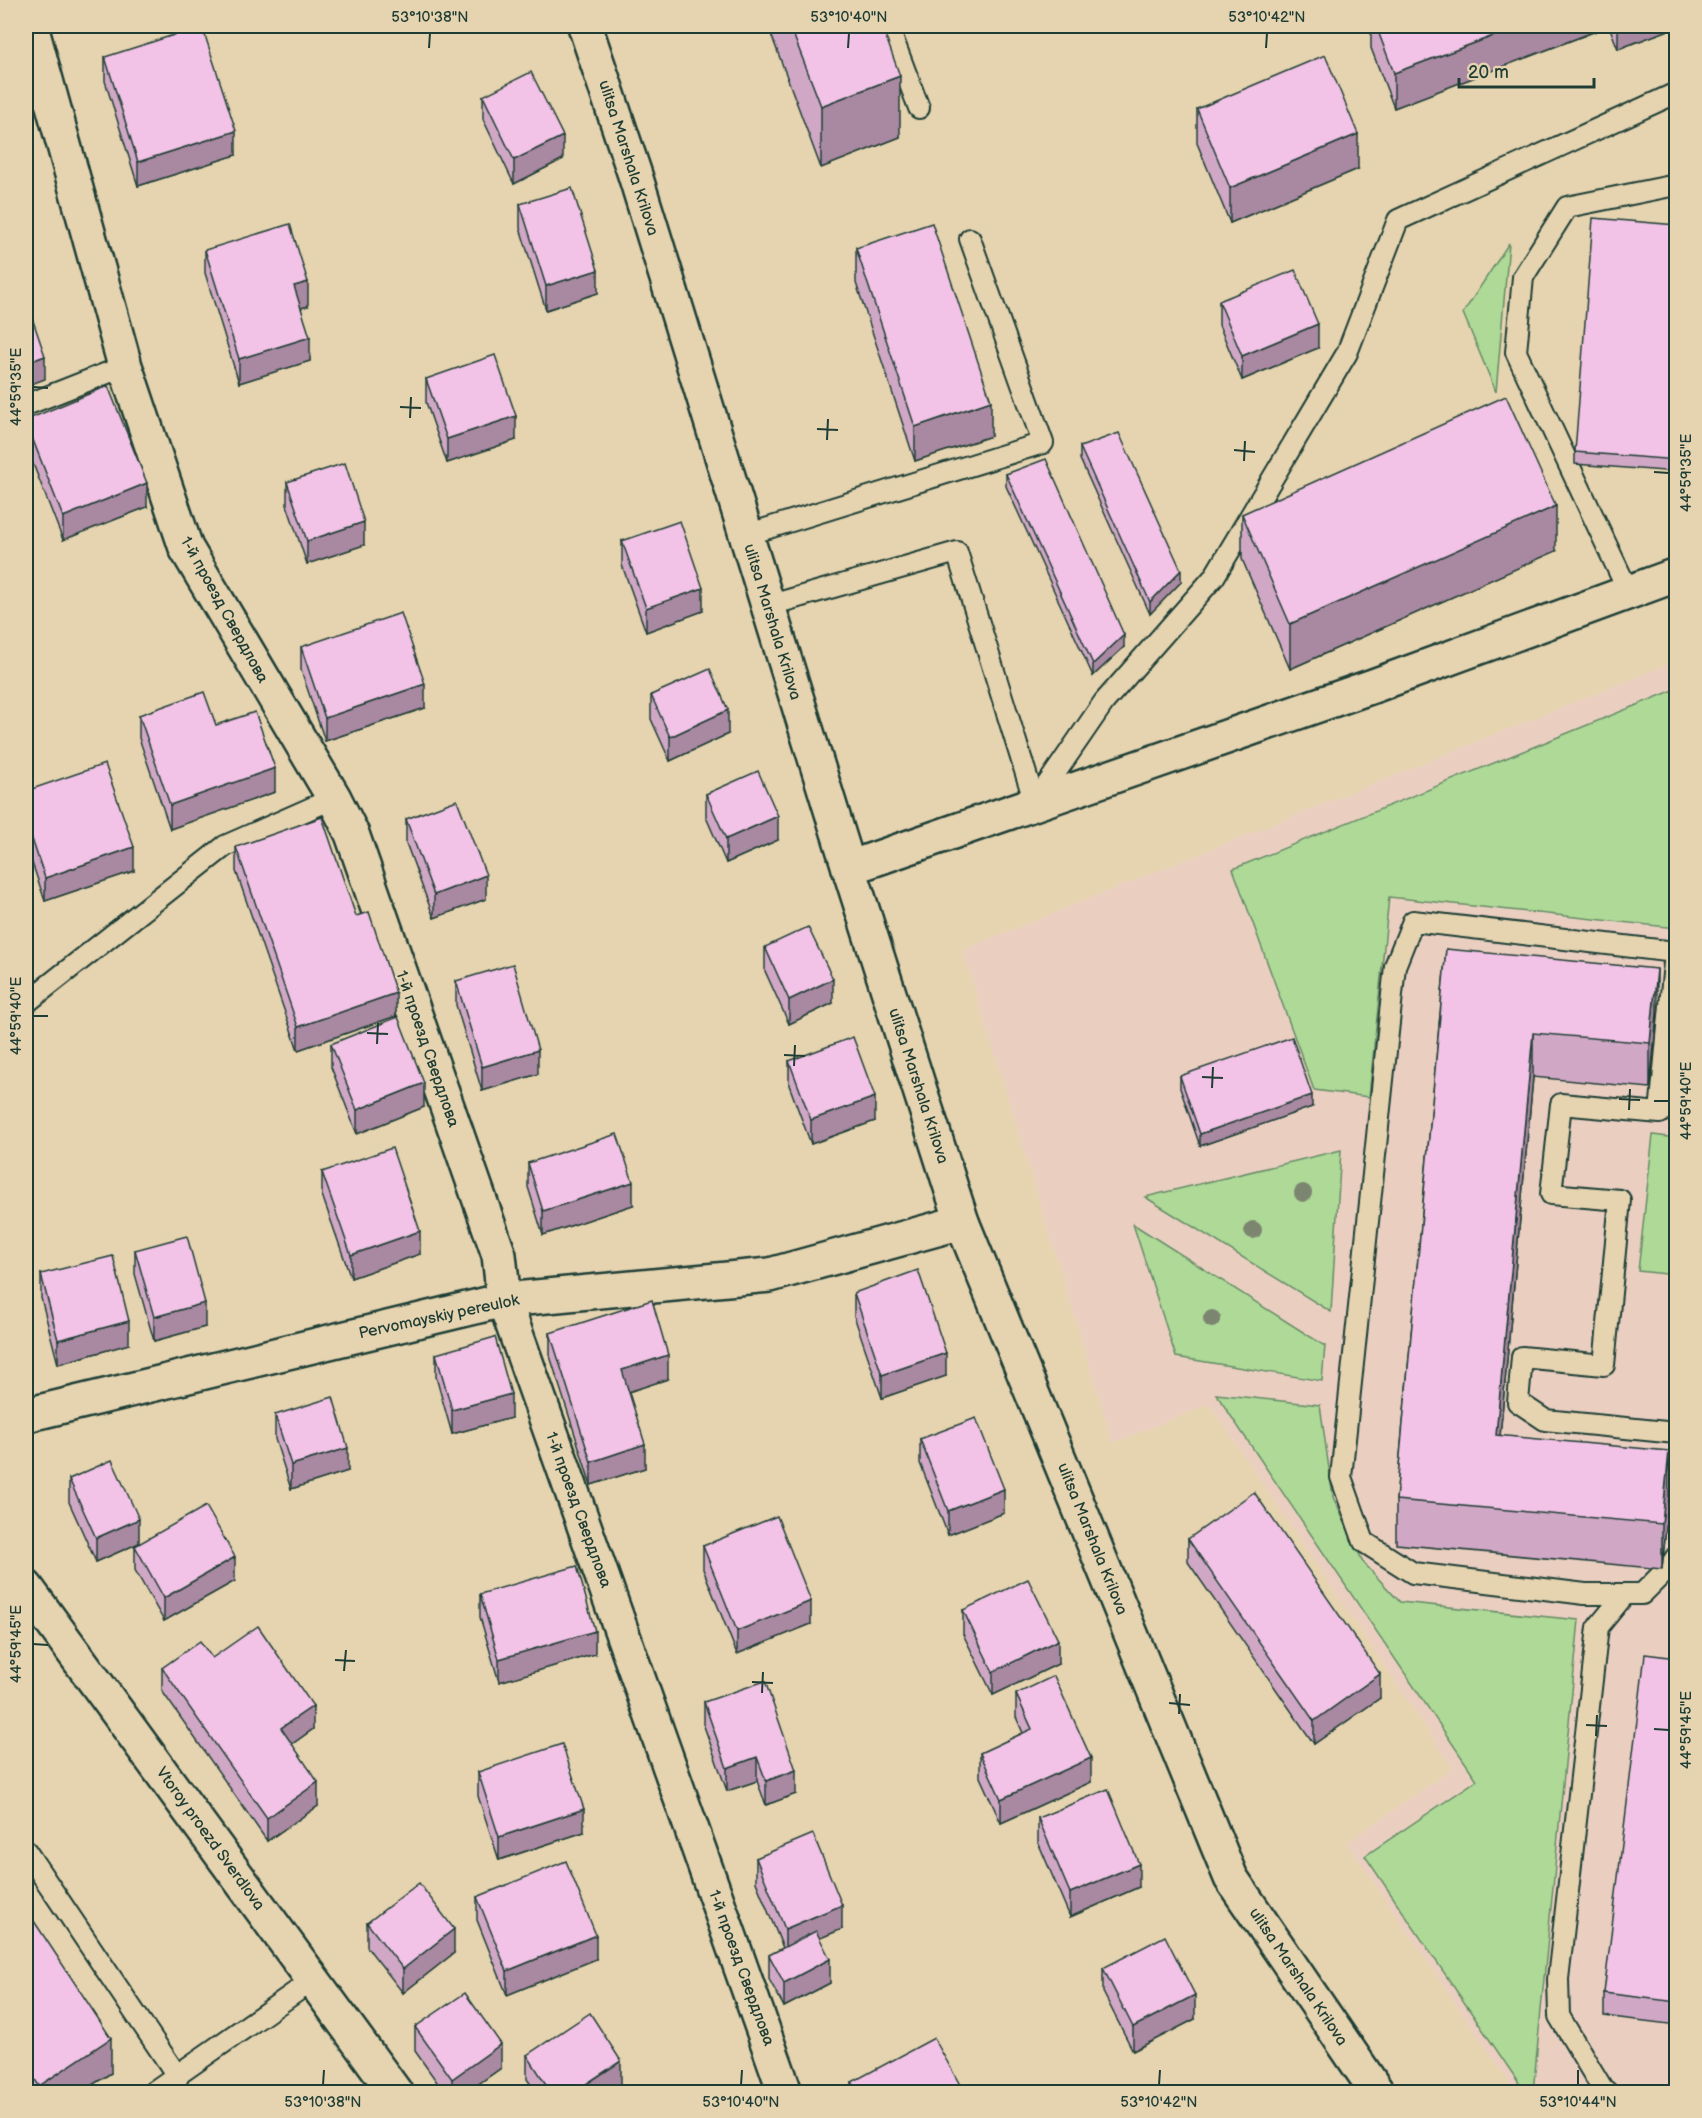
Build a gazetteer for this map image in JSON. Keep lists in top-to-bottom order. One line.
{"streets":{"street":["ulitsa Marshala Krilova","1-й проезд Свердлова","Pervomayskiy pereulok","Vtoroy proezd Sverdlova"]},"crossings":[["ulitsa Marshala Krilova","Pervomayskiy pereulok"],["1-й проезд Свердлова","Pervomayskiy pereulok"]],"scale_bar":"20 m","coordinates":["53°10'38\"N","53°10'40\"N","53°10'42\"N","44°59'35\"E","44°59'40\"E","44°59'45\"E","53°10'44\"N"]}
